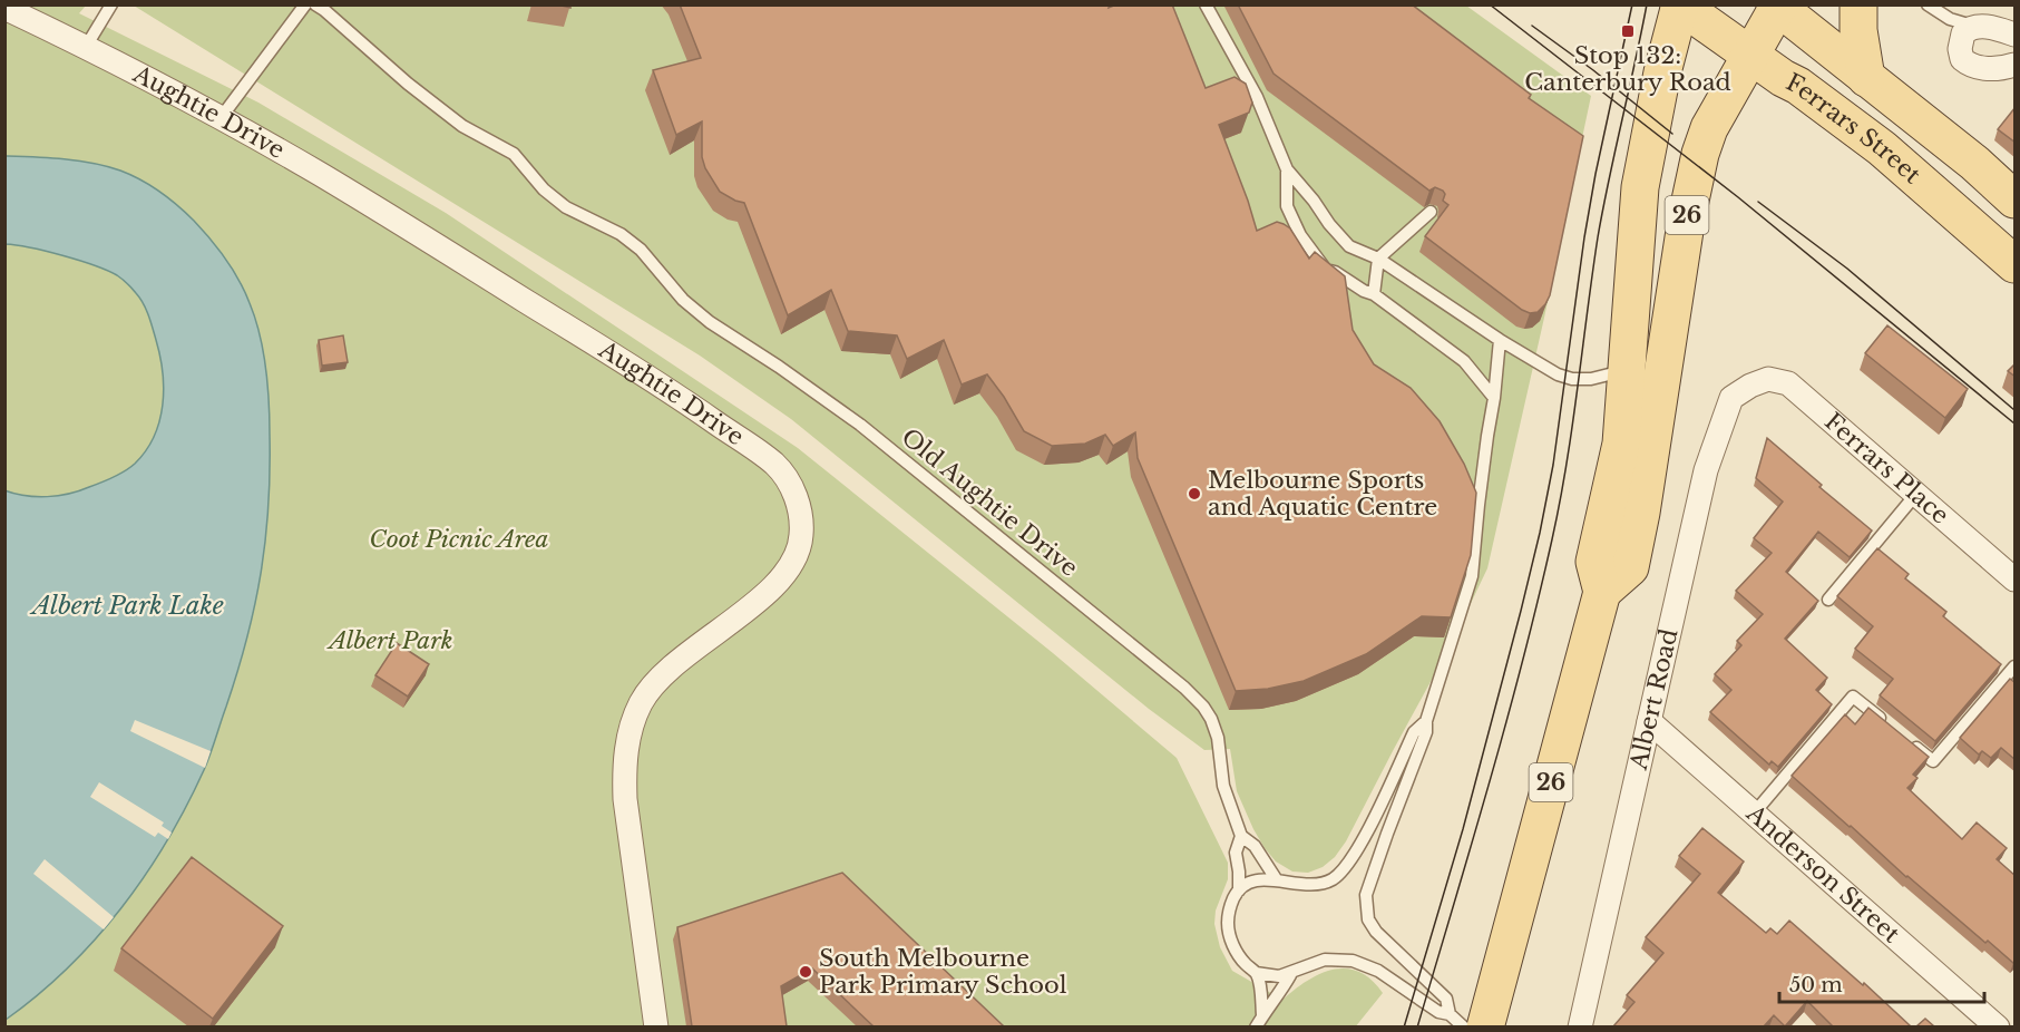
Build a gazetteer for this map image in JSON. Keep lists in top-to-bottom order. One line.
{"streets":{"main road":["Ferrars Street","26"],"street":["Aughtie Drive","Ferrars Place","Albert Road","Anderson Street"],"lane":["Old Aughtie Drive"]},"crossings":[["Ferrars Street","26"],["Ferrars Place","Albert Road"],["Albert Road","Anderson Street"]],"water":["Albert Park Lake"],"parks":["Coot Picnic Area","Albert Park"],"places":{"transit":["Stop 132: Canterbury Road"],"other":["Melbourne Sports and Aquatic Centre","South Melbourne Park Primary School"]},"scale_bar":"50 m"}
